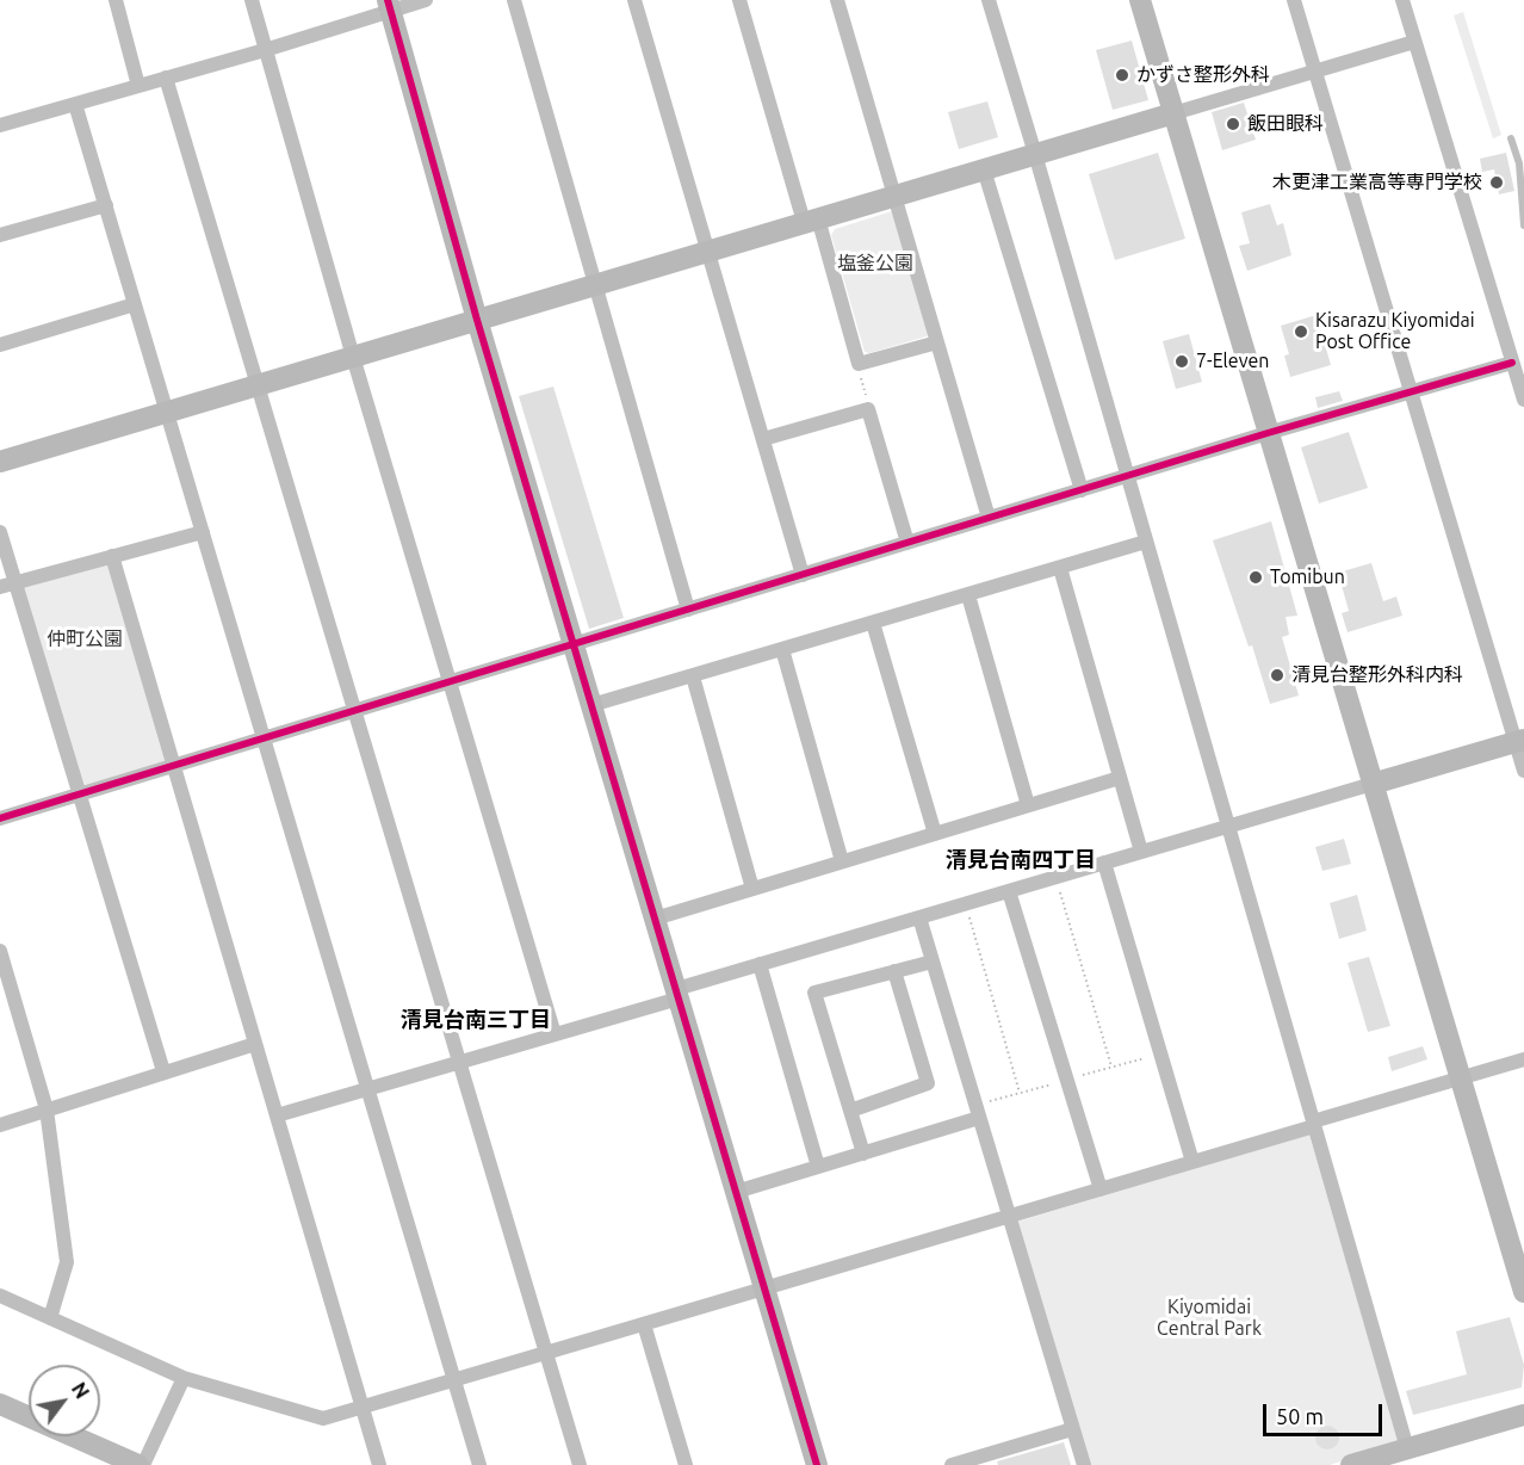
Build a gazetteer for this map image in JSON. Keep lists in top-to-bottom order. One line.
{"districts":["清見台南四丁目","清見台南三丁目"],"parks":["塩釜公園","仲町公園","Kiyomidai Central Park"],"places":["かずさ整形外科","飯田眼科","木更津工業高等専門学校","Kisarazu Kiyomidai Post Office","7-Eleven","Tomibun","清見台整形外科内科"],"scale_bar":"50 m","north":"top right"}
